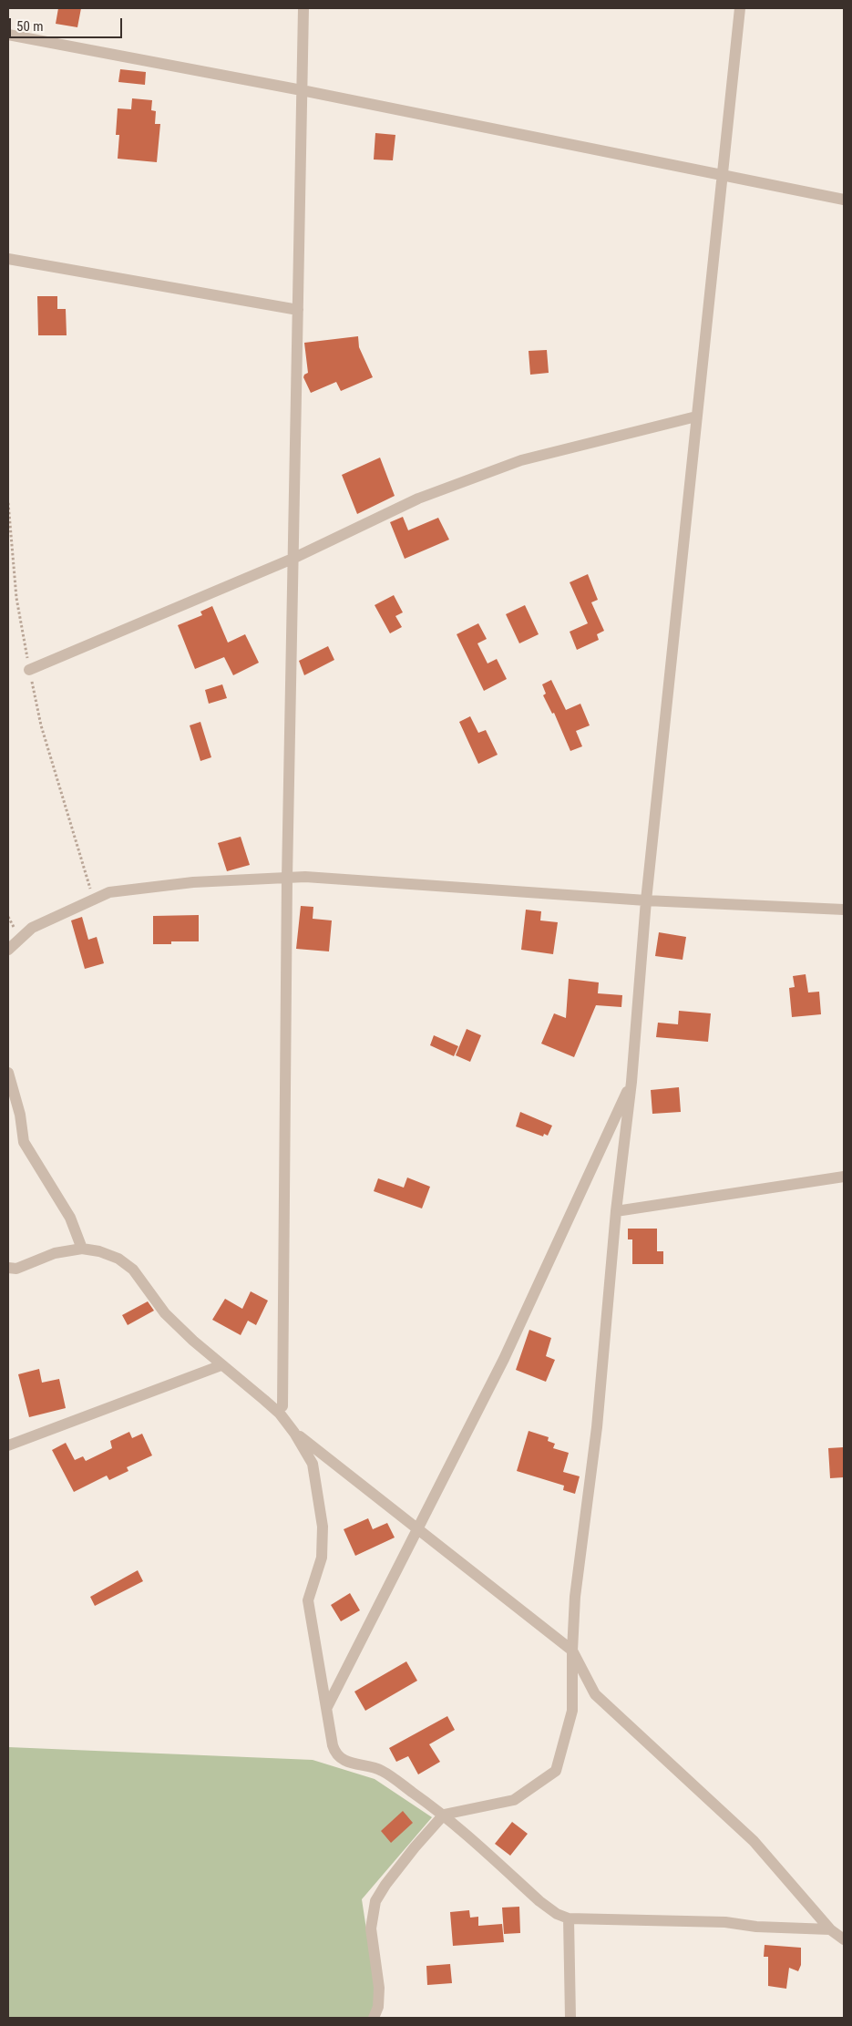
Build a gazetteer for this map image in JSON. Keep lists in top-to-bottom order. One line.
{"scale_bar":"50 m"}
